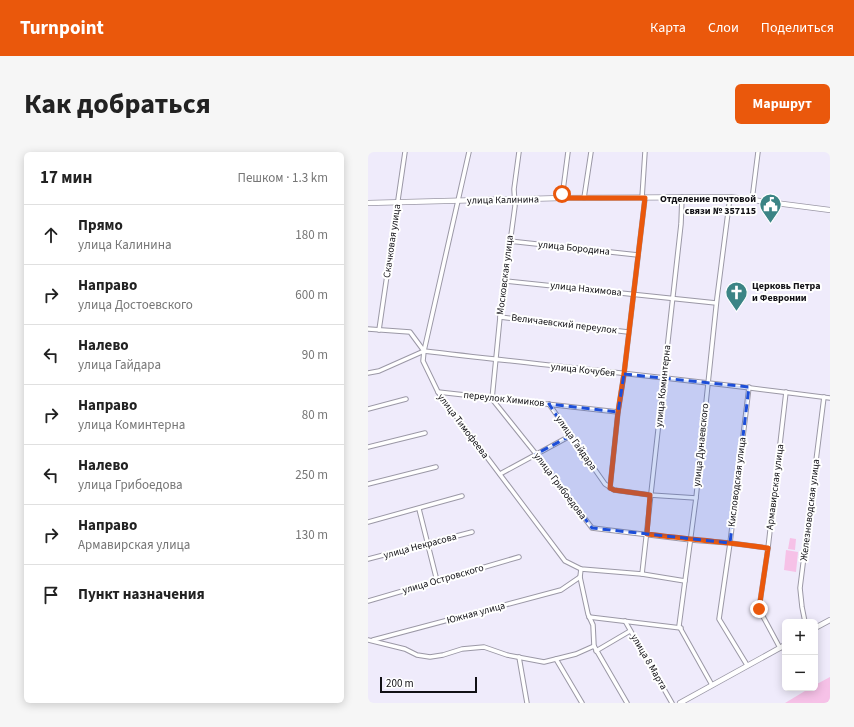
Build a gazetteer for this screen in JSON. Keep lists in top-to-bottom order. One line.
{"streets":{"main road":["улица Калинина"],"street":["Скачковая улица","улица Бородина","Московская улица","улица Нахимова","Величаевский переулок","улица Кочубея","улица Коминтерна","переулок Химиков","улица Тимофеева","улица Гайдара","улица Дунаевского","Кисловодская улица","улица Грибоедова","Армавирская улица","Железноводская улица","улица Некрасова","улица Островского","Южная улица","улица 8 Марта"]},"crossings":[["улица Калинина","Скачковая улица"],["улица Калинина","Московская улица"],["улица Калинина","улица Коминтерна"],["улица Калинина","улица Тимофеева"],["улица Калинина","улица Дунаевского"],["улица Бородина","Московская улица"],["Московская улица","улица Нахимова"],["Московская улица","Величаевский переулок"],["Московская улица","улица Кочубея"],["Московская улица","переулок Химиков"],["Московская улица","улица Грибоедова"],["улица Нахимова","улица Коминтерна"],["улица Нахимова","улица Дунаевского"],["улица Кочубея","улица Коминтерна"],["улица Кочубея","улица Тимофеева"],["улица Кочубея","улица Дунаевского"],["улица Кочубея","Кисловодская улица"],["улица Кочубея","Армавирская улица"],["улица Кочубея","Железноводская улица"],["улица Коминтерна","улица Тимофеева"],["улица Коминтерна","улица Грибоедова"],["переулок Химиков","улица Тимофеева"],["переулок Химиков","улица Гайдара"],["переулок Химиков","улица Грибоедова"],["улица Тимофеева","улица Дунаевского"],["улица Дунаевского","улица Грибоедова"],["Кисловодская улица","улица Грибоедова"],["улица Грибоедова","Армавирская улица"]],"places":{"public building":["Отделение почтовой связи № 357115"],"church":["Церковь Петра и Февронии"]},"scale_bar":"200 m","page":{"header":"Turnpoint","nav":["Карта","Слои","Поделиться"],"title":"Как добраться","buttons":"Маршрут","heading":["17 мин","Пешком · 1.3 km"],"list":[["Прямо","улица Калинина","180 m"],["Направо","улица Достоевского","600 m"],["Налево","улица Гайдара","90 m"],["Направо","улица Коминтерна","80 m"],["Налево","улица Грибоедова","250 m"],["Направо","Армавирская улица","130 m"],"Пункт назначения"],"map_buttons":["+","−"],"scale":"200 m"}}
